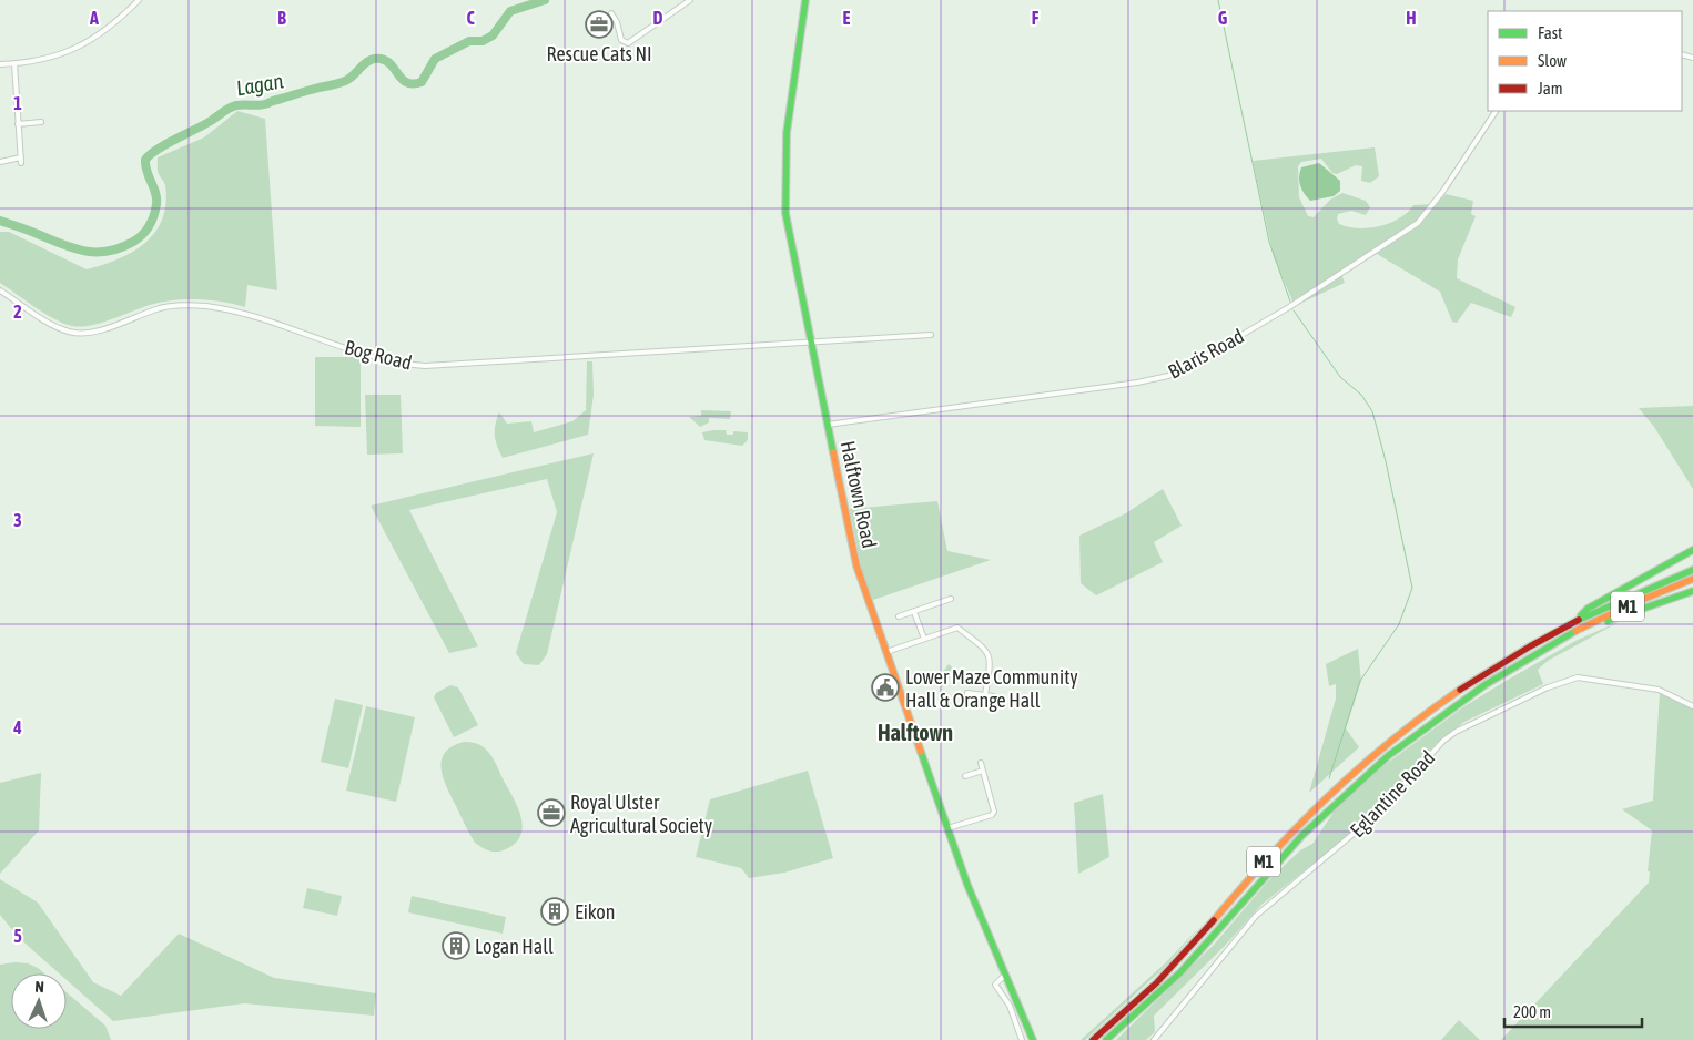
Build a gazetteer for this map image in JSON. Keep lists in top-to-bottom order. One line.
{"streets":{"main road":["Halftown Road","M1"],"street":["Blaris Road","Bog Road","Eglantine Road"]},"crossings":[["Blaris Road","Halftown Road"],["Bog Road","Halftown Road"]],"districts":["Halftown"],"water":["Lagan"],"places":{"office":["Rescue Cats NI","Royal Ulster Agricultural Society"],"public building":["Lower Maze Community Hall & Orange Hall"],"building":["Eikon","Logan Hall"]},"legend":["Fast","Slow","Jam"],"scale_bar":"200 m","north":"top","grid":{"columns":["A","B","C","D","E","F","G","H"],"rows":["1","2","3","4","5"]}}
